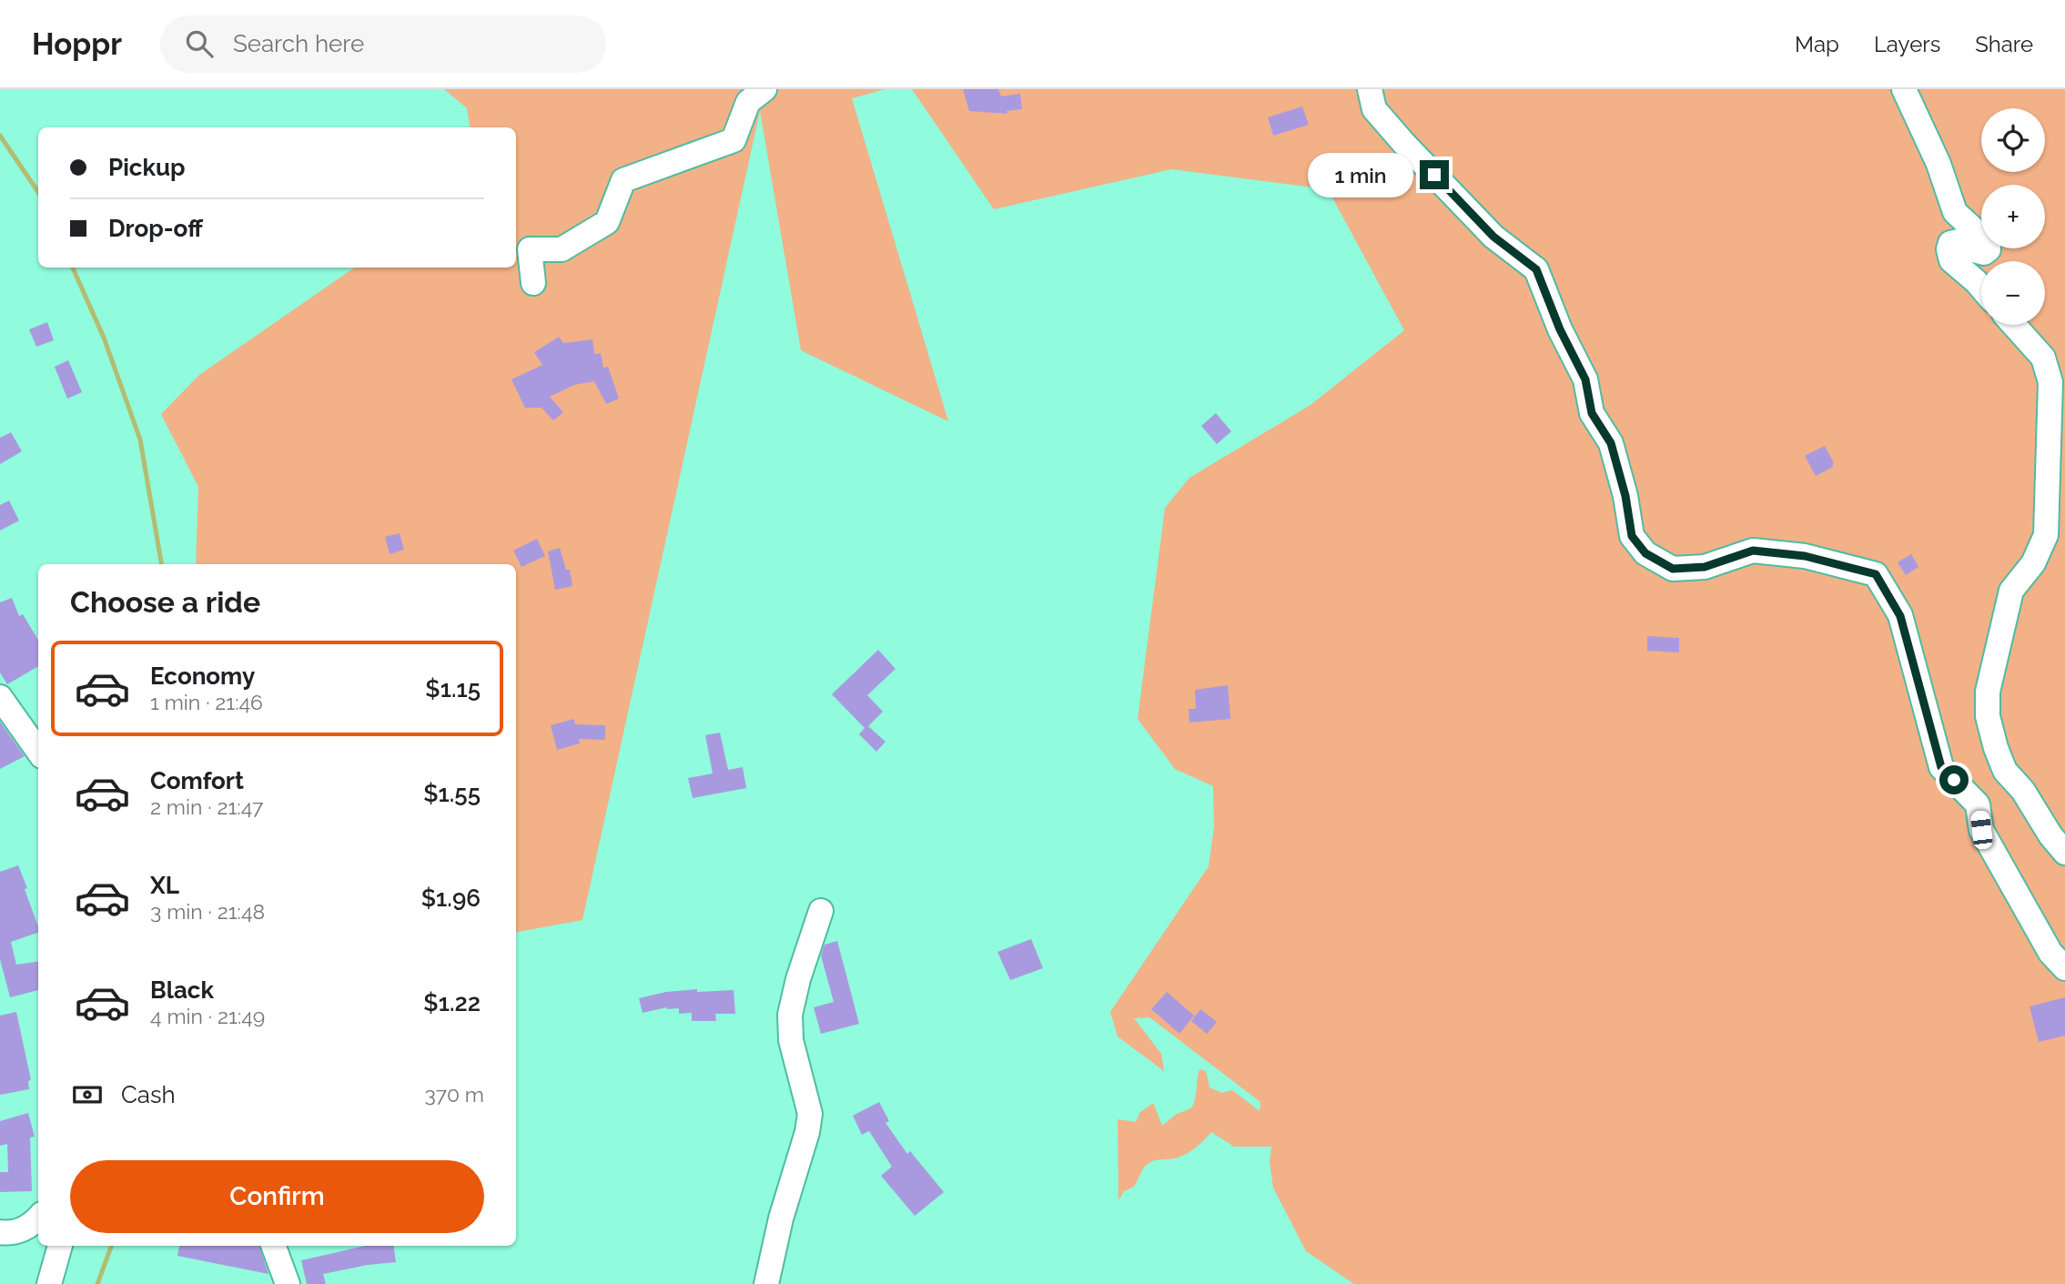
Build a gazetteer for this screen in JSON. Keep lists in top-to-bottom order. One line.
{"page":{"header":"Hoppr","search":"Search here","nav":["Map","Layers","Share"],"map_buttons":["+","−"],"banner":["Pickup","Drop-off"],"bubble":"1 min","heading":"Choose a ride","list":[{"name":"Economy","note":"1 min · 21:46","value":"$1.15"},{"name":"Comfort","note":"2 min · 21:47","value":"$1.55"},{"name":"XL","note":"3 min · 21:48","value":"$1.96"},{"name":"Black","note":"4 min · 21:49","value":"$1.22"}],"pay":["Cash","370 m"],"buttons":"Confirm"}}
